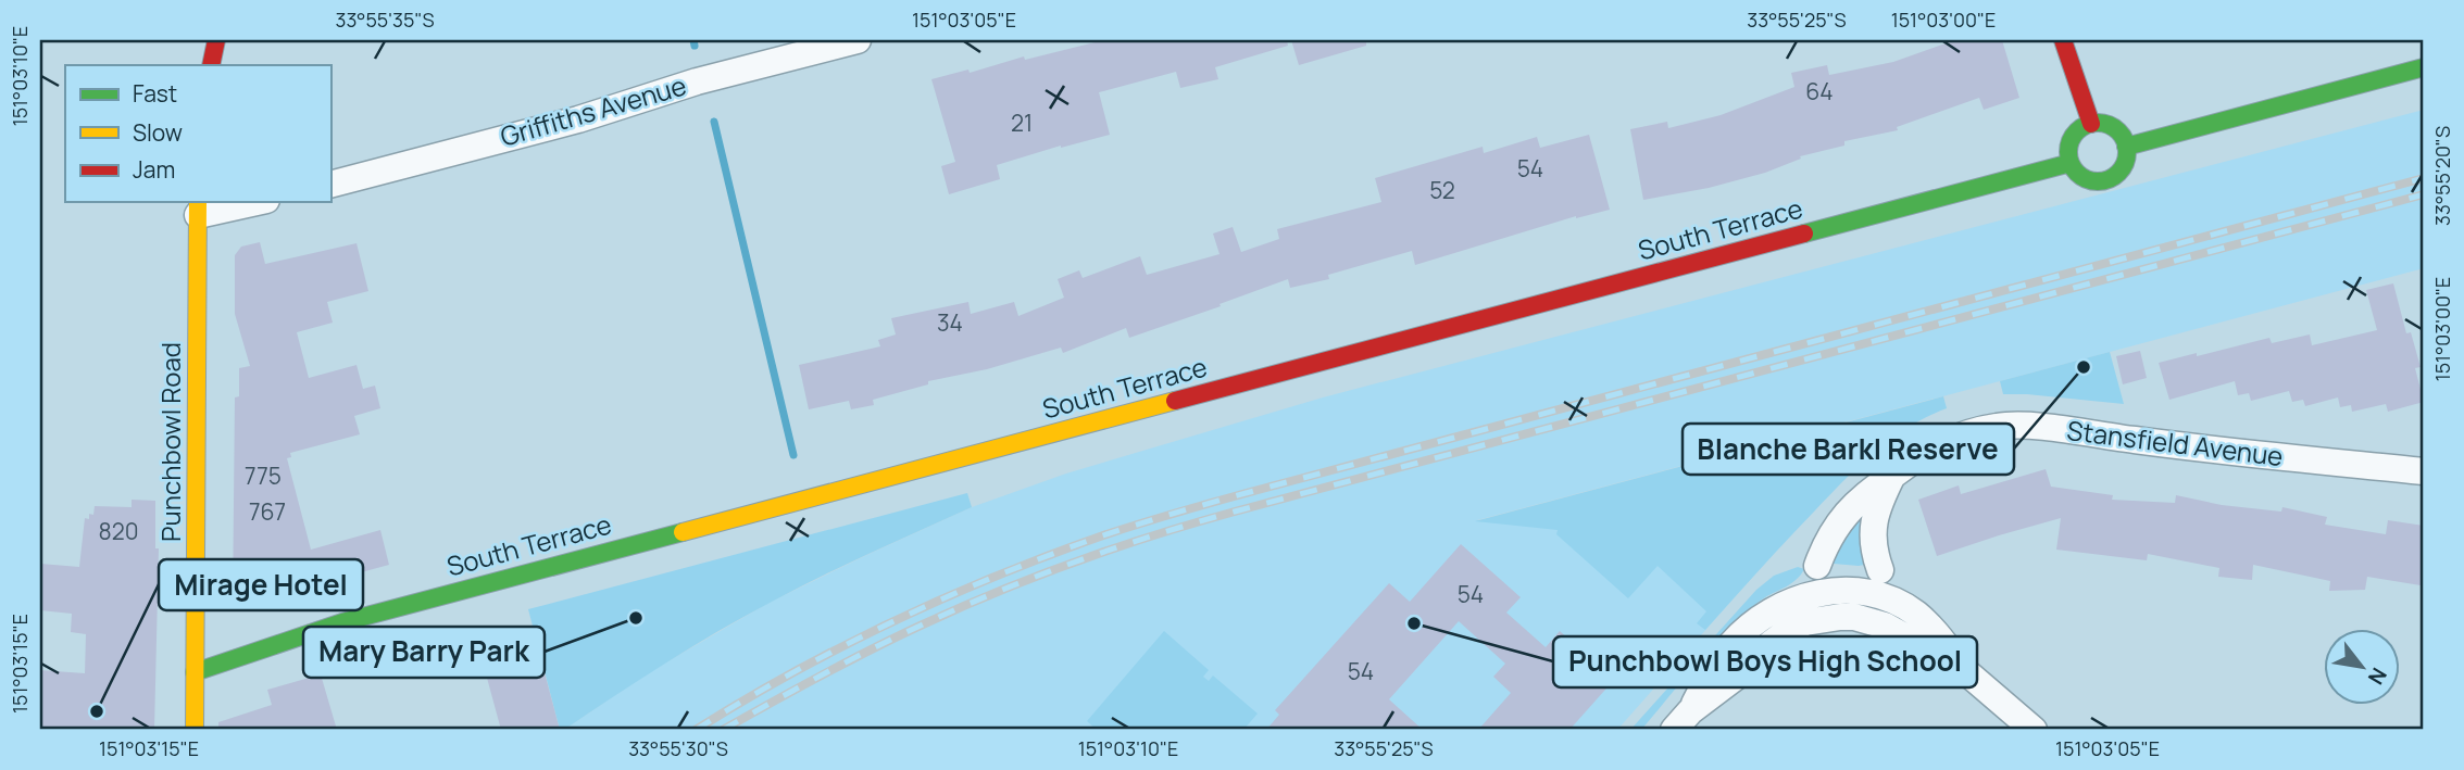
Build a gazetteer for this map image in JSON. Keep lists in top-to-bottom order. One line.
{"streets":{"street":["Griffiths Avenue","South Terrace","Punchbowl Road","Stansfield Avenue"]},"crossings":[["South Terrace","Punchbowl Road"]],"places":["Blanche Barkl Reserve","Mary Barry Park","Punchbowl Boys High School","Mirage Hotel"],"house_numbers":["64","21","54","52","34","775","767","820","54","54"],"legend":["Fast","Slow","Jam"],"north":"bottom right","coordinates":["33°55'35\"S","151°03'05\"E","33°55'25\"S","151°03'00\"E","151°03'10\"E","33°55'20\"S","151°03'15\"E","33°55'30\"S"]}
